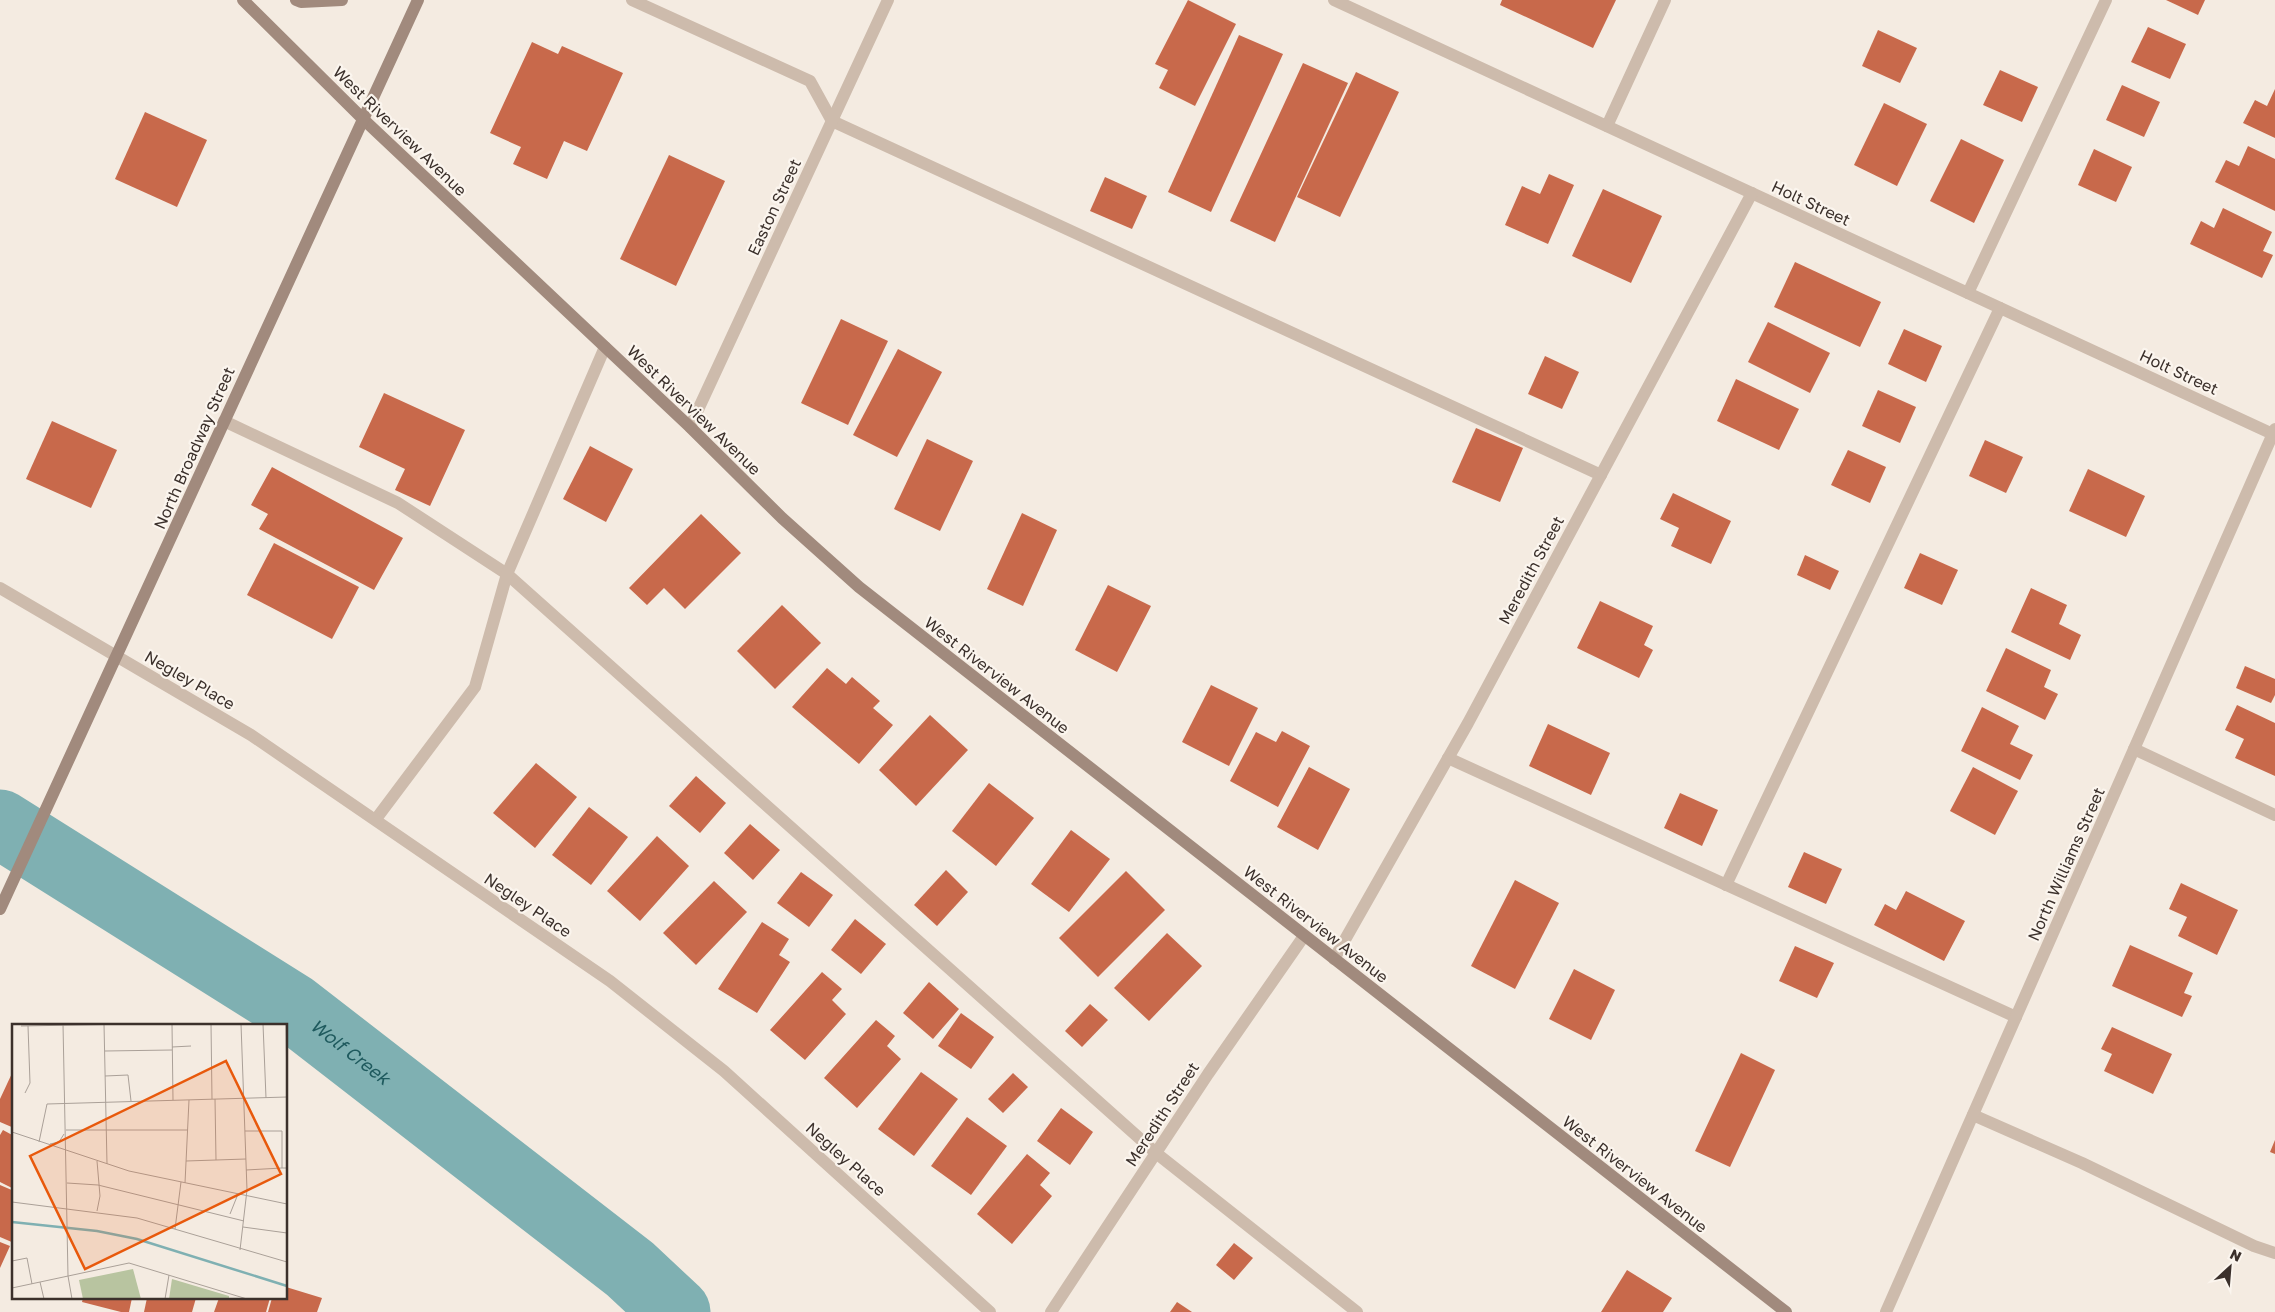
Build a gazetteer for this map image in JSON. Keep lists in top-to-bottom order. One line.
{"streets":{"street":["West Riverview Avenue","Holt Street","Easton Street","North Broadway Street","Meredith Street","Negley Place","North Williams Street"]},"crossings":[["West Riverview Avenue","Easton Street"],["West Riverview Avenue","North Broadway Street"],["West Riverview Avenue","Meredith Street"],["Holt Street","Meredith Street"],["Holt Street","North Williams Street"],["North Broadway Street","Negley Place"]],"water":["Wolf Creek"],"north":"top right"}
